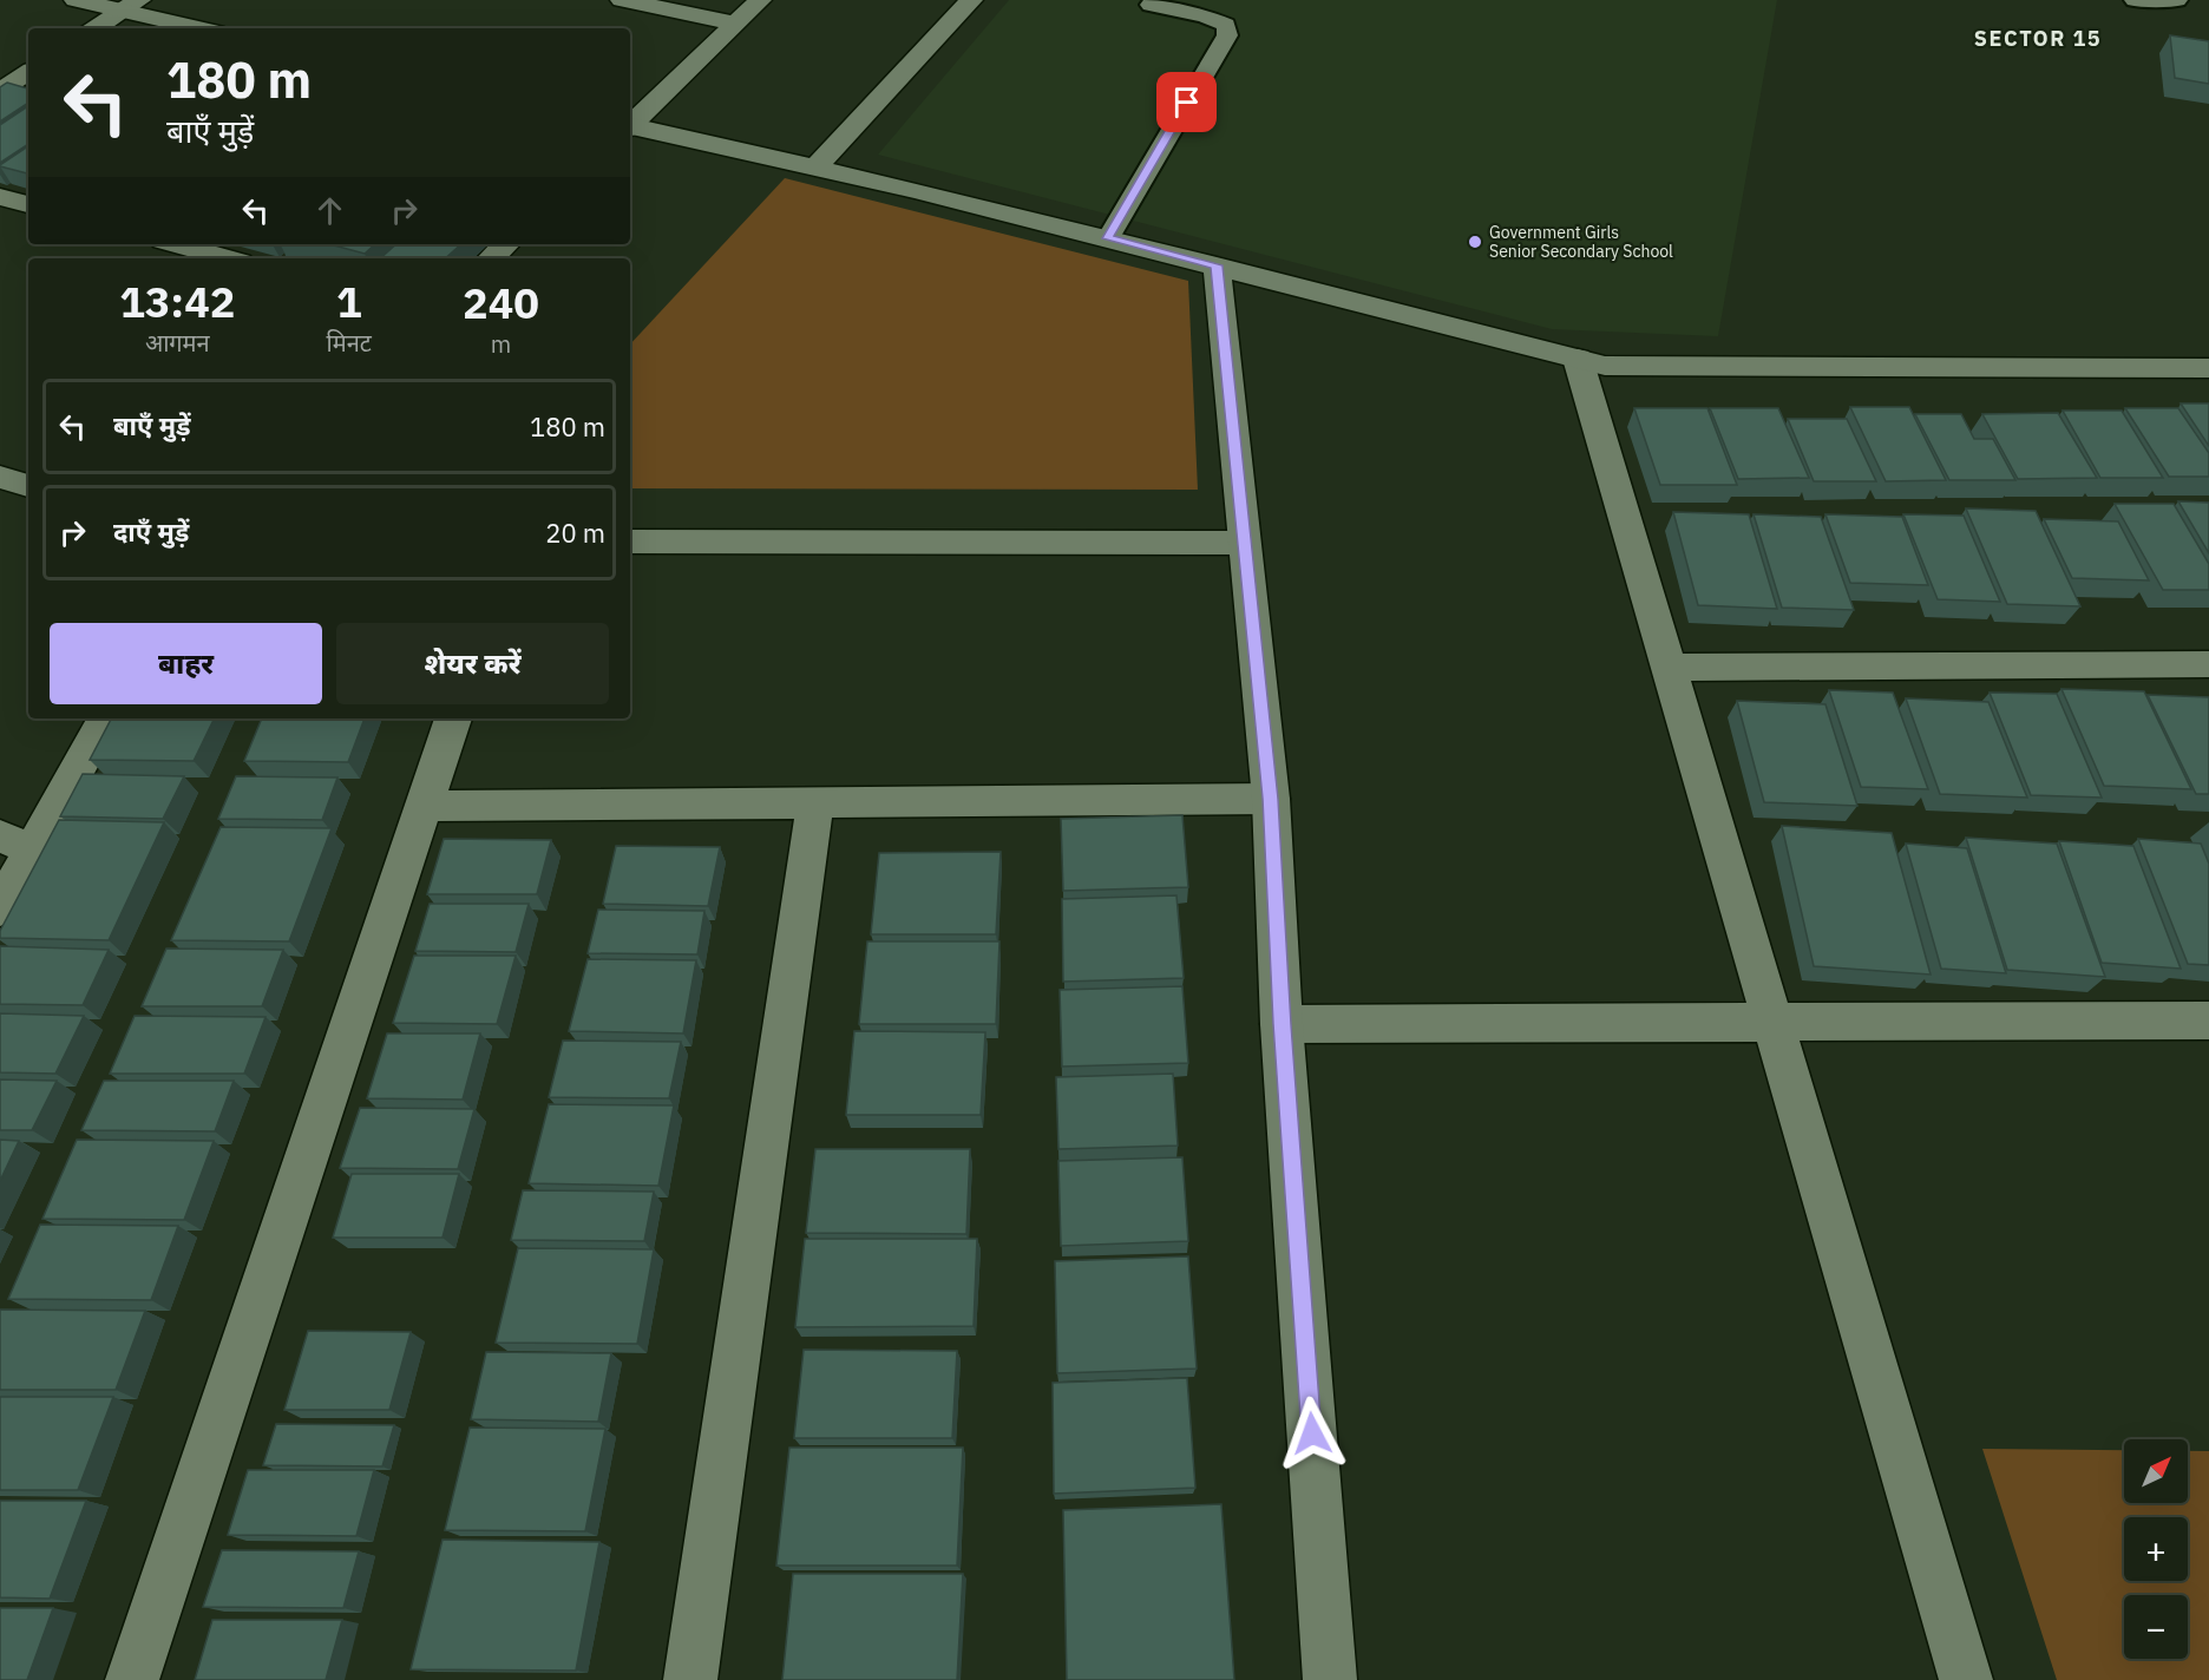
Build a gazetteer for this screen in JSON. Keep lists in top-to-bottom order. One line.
{"districts":["SECTOR 15"],"places":["Government Girls Senior Secondary School"],"north":"top right","page":{"turn":["180 m","बाएँ मुड़ें"],"eta":["13:42","आगमन","1","मिनट","240","m"],"list":[{"name":"बाएँ मुड़ें","value":"180 m"},{"name":"दाएँ मुड़ें","value":"20 m"}],"buttons":["बाहर","शेयर करें"],"map_buttons":["+","−"]}}
